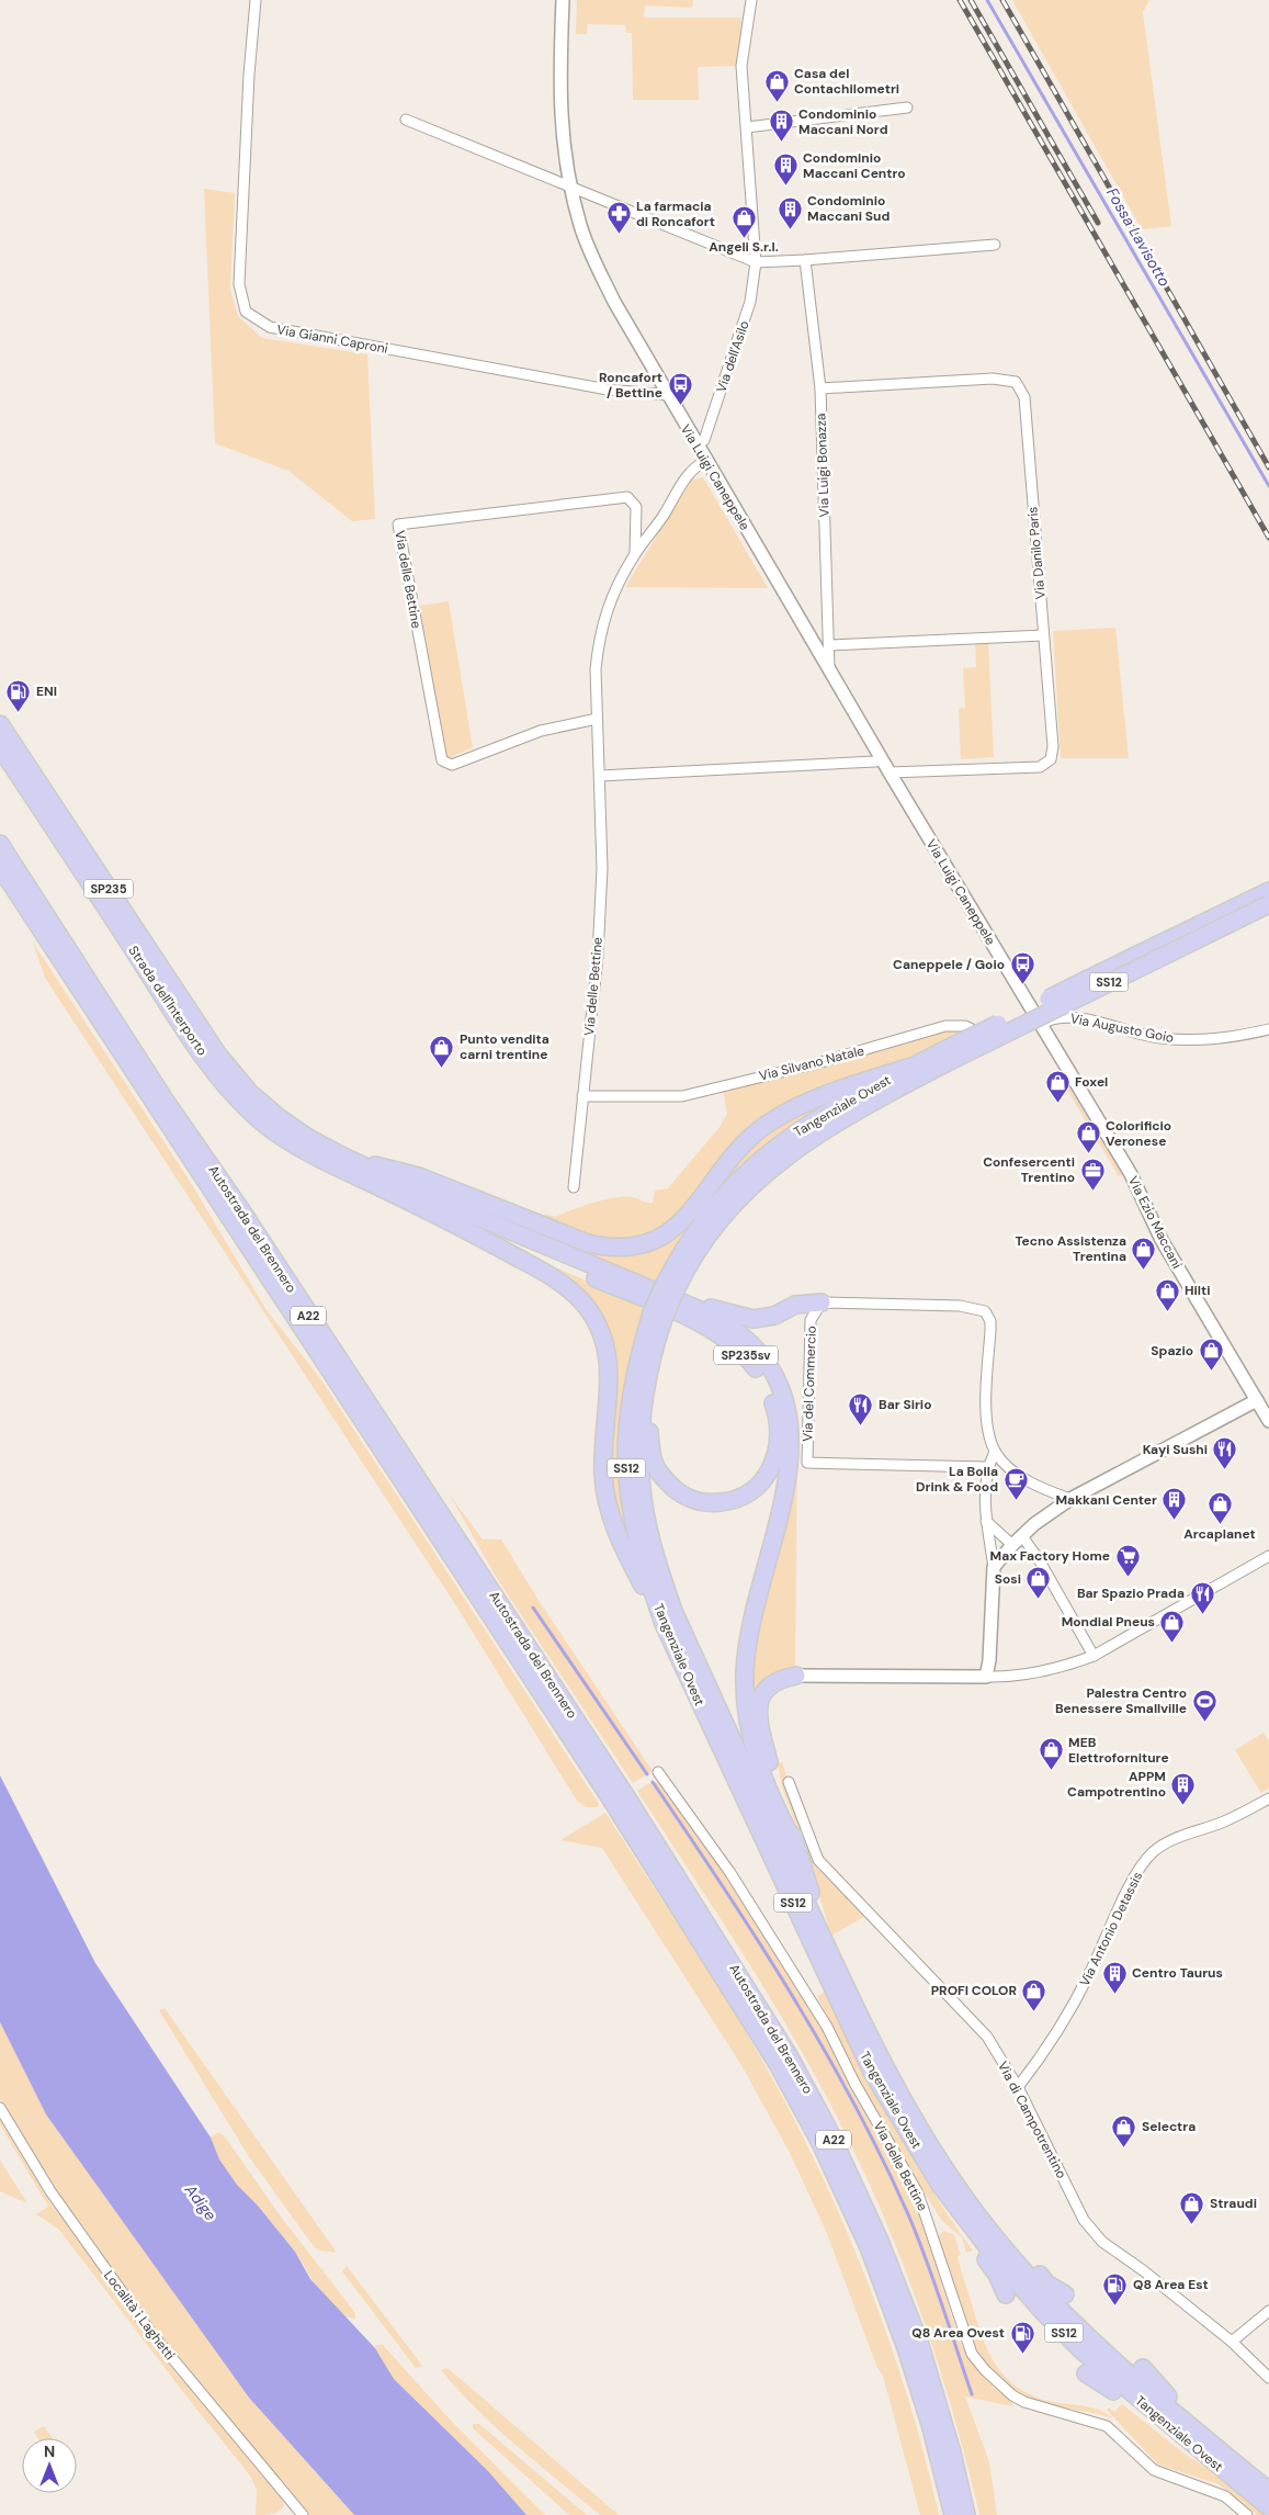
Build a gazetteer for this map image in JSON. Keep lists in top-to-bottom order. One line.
{"streets":{"highway":["SP235","SS12","Strada dell'Interporto","Tangenziale Ovest","Autostrada del Brennero","A22","SP235sv"],"street":["Via Gianni Caproni","Via dell'Asilo","Via Luigi Bonazza","Via Luigi Caneppele","Via Danilo Paris","Via delle Bettine","Via Augusto Goio","Via Silvano Natale","Via Ezio Maccani","Via del Commercio","Via Antonio Detassis","Via di Campotrentino","Località i Laghetti"]},"crossings":[["Via Gianni Caproni","Via Luigi Caneppele"],["Via dell'Asilo","Via Luigi Caneppele"],["Via Luigi Bonazza","Via Luigi Caneppele"],["Via Luigi Bonazza","Via Danilo Paris"],["Via Luigi Caneppele","Via Danilo Paris"],["Via Luigi Caneppele","Via delle Bettine"],["Via Luigi Caneppele","Via Augusto Goio"],["Via Luigi Caneppele","Via Silvano Natale"],["Via Luigi Caneppele","Via Ezio Maccani"],["Via delle Bettine","Via Silvano Natale"],["Strada dell'Interporto","SP235sv"],["Via Augusto Goio","Via Silvano Natale"],["Via Augusto Goio","Via Ezio Maccani"],["Via Silvano Natale","Via Ezio Maccani"],["Tangenziale Ovest","SP235sv"],["Via Antonio Detassis","Via di Campotrentino"]],"water":["Fossa Lavisotto","Adige"],"places":{"shop":["Casa del Contachilometri","Angeli S.r.l.","Punto vendita carni trentine","Foxel","Colorificio Veronese","Tecno Assistenza Trentina","Hilti","Spazio","Arcaplanet","Sosi","Mondial Pneus","MEB Elettroforniture","PROFI COLOR","Selectra","Straudi"],"building":["Condominio Maccani Nord","Condominio Maccani Centro","Condominio Maccani Sud","Makkani Center","APPM Campotrentino","Centro Taurus"],"pharmacy":["La farmacia di Roncafort"],"bus stop":["Roncafort / Bettine","Caneppele / Goio"],"fuel station":["ENI","Q8 Area Est","Q8 Area Ovest"],"office":["Confesercenti Trentino"],"restaurant":["Bar Sirio","Kayi Sushi","Bar Spazio Prada"],"cafe":["La Bolla Drink & Food"],"supermarket":["Max Factory Home"],"sports":["Palestra Centro Benessere Smallville"]},"north":"top"}
